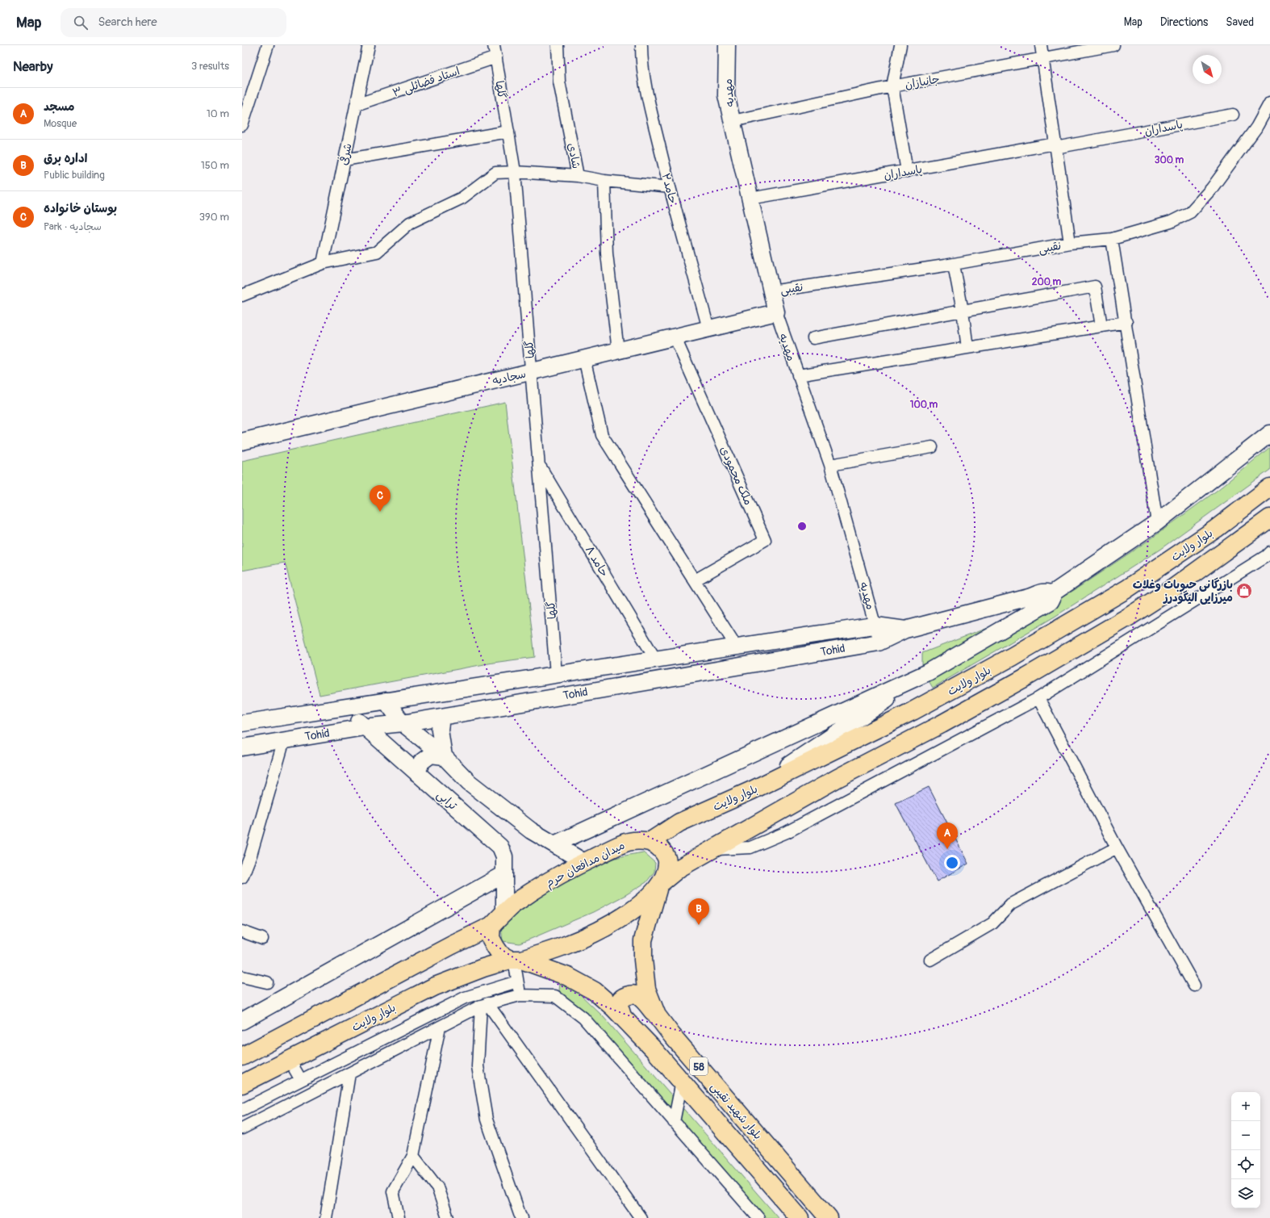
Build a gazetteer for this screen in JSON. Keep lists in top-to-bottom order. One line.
{"streets":{"main road":["مهدیه","سجادیه","بلوار ولایت","Tohid","ترابی","میدان مدافعان حرم","58","بلوار شهید نقیبی"],"street":["استاد فضائلی ۳","جانبازان","گلها","پاسداران","شرفی","شادی","حامد۲","نقیبی","ملک محمودی","حامد ۸"]},"crossings":[["استاد فضائلی ۳","گلها"],["استاد فضائلی ۳","شرفی"],["جانبازان","مهدیه"],["گلها","سجادیه"],["گلها","حامد ۸"],["گلها","Tohid"],["مهدیه","پاسداران"],["مهدیه","نقیبی"],["مهدیه","سجادیه"],["مهدیه","Tohid"],["شادی","حامد۲"],["حامد۲","سجادیه"],["سجادیه","ملک محمودی"],["بلوار ولایت","میدان مدافعان حرم"],["بلوار ولایت","بلوار شهید نقیبی"],["حامد ۸","Tohid"],["Tohid","ترابی"],["ترابی","میدان مدافعان حرم"]],"places":{"shop":["بازرگانی حبوبات وغلات میرزایی الیگودرز"]},"north":"bottom right","page":{"header":"Map","search":"Search here","nav":["Map","Directions","Saved"],"heading":["Nearby","3 results"],"list":[{"mark":"A","name":"مسجد","note":"Mosque","value":"10 m"},{"mark":"B","name":"اداره برق","note":"Public building","value":"150 m"},{"mark":"C","name":"بوستان خانواده","note":"Park · سجادیه","value":"390 m"}],"pins":["C","A","B"],"map_buttons":["+","−"]},"rings":["300 m","200 m","100 m"]}
